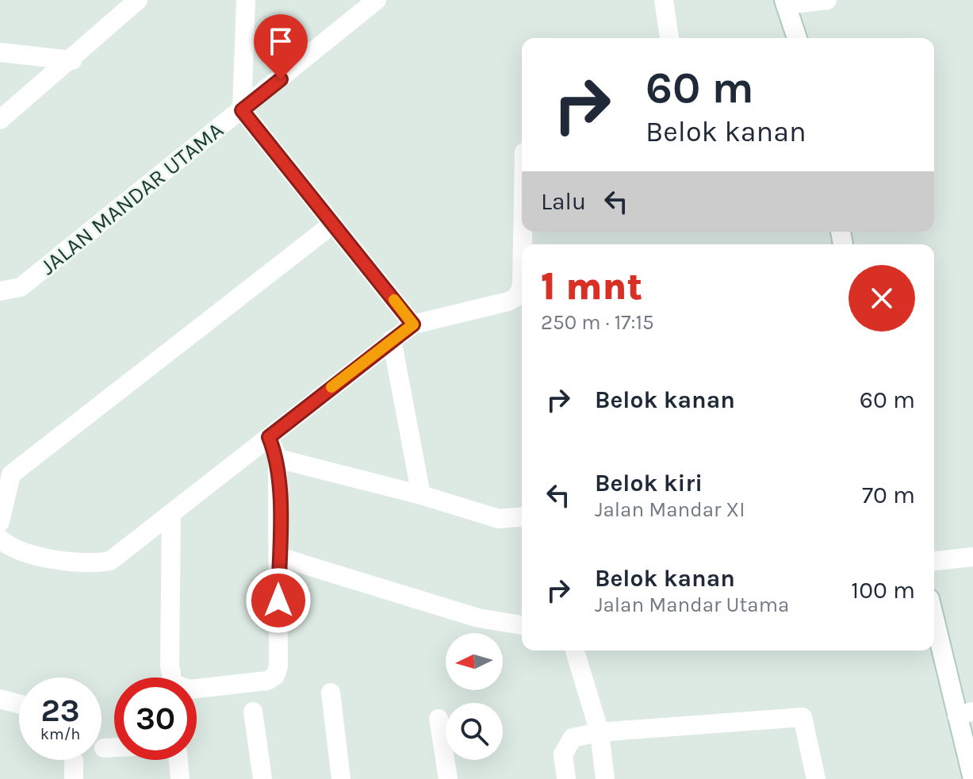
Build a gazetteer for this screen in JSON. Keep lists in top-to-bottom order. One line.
{"streets":{"street":["JALAN MANDAR UTAMA"]},"north":"left","page":{"turn":["60 m","Belok kanan"],"then":"Lalu","heading":["1 mnt","250 m · 17:15"],"list":[{"name":"Belok kanan","value":"60 m"},{"name":"Belok kiri","note":"Jalan Mandar XI","value":"70 m"},{"name":"Belok kanan","note":"Jalan Mandar Utama","value":"100 m"}],"speed":"23 km/h","limit":"30"}}
